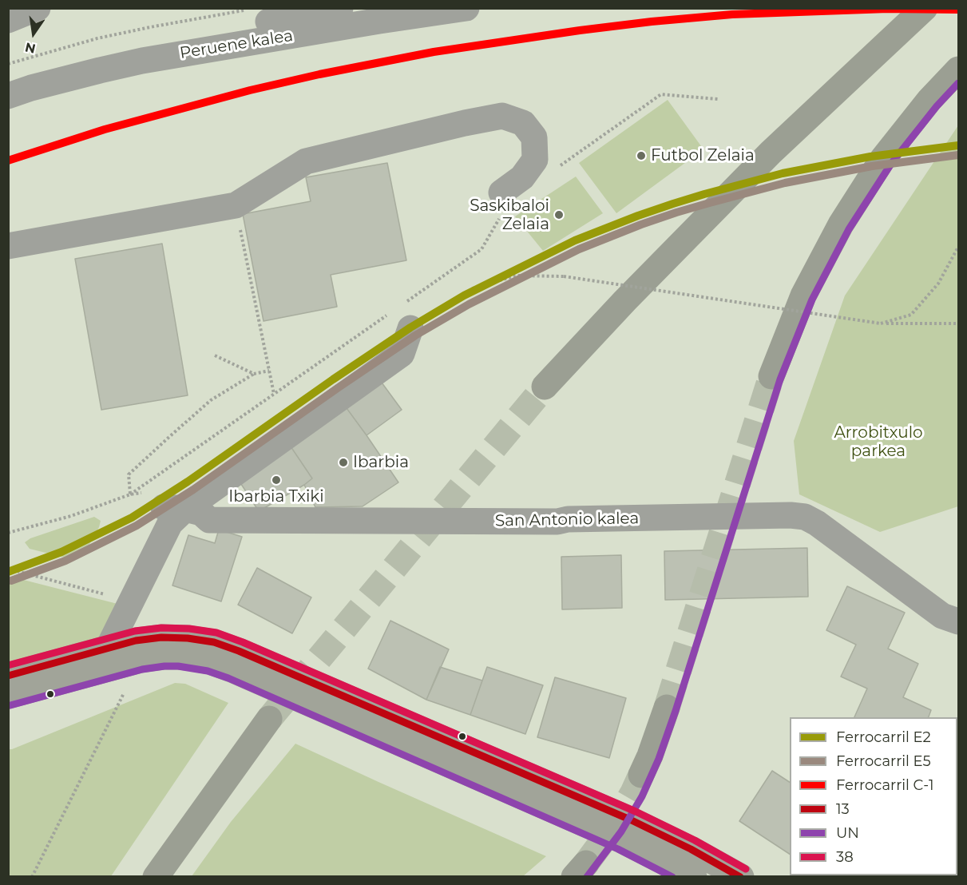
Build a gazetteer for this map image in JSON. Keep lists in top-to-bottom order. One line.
{"streets":{"street":["Peruene kalea","San Antonio kalea"]},"parks":["Arrobitxulo parkea"],"places":["Futbol Zelaia","Saskibaloi Zelaia","Ibarbia","Ibarbia Txiki"],"lines":["rail line C-1","transit line UN","rail line E2","rail line E5","transit line 38","transit line 13"],"legend":["Ferrocarril E2","Ferrocarril E5","Ferrocarril C-1","13","UN","38"],"north":"bottom"}
